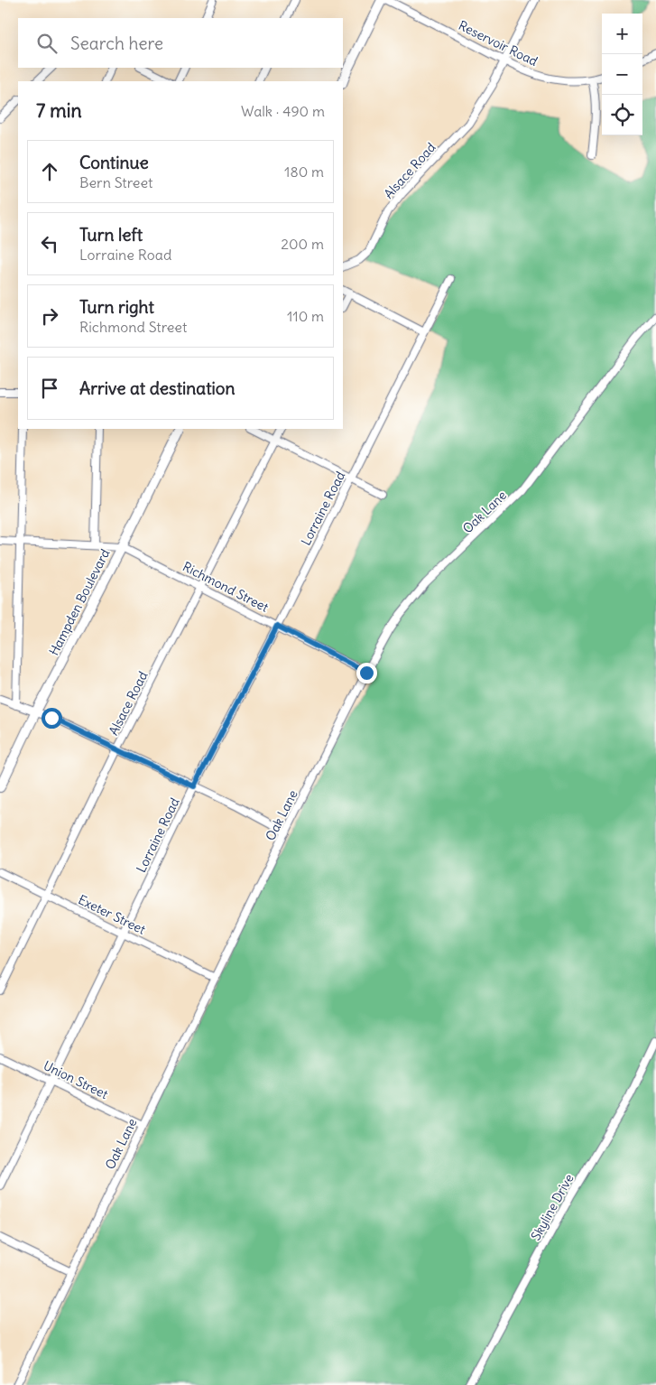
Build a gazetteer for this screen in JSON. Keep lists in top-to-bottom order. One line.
{"streets":{"main road":["Hampden Boulevard"],"street":["Reservoir Road","Alsace Road","Lorraine Road","Oak Lane","Richmond Street","Exeter Street","Union Street","Skyline Drive"]},"crossings":[["Reservoir Road","Alsace Road"],["Alsace Road","Richmond Street"],["Alsace Road","Exeter Street"],["Lorraine Road","Richmond Street"],["Lorraine Road","Exeter Street"],["Lorraine Road","Union Street"],["Oak Lane","Richmond Street"],["Oak Lane","Exeter Street"],["Oak Lane","Union Street"],["Richmond Street","Hampden Boulevard"]],"page":{"map_buttons":["+","−"],"search":"Search here","heading":["7 min","Walk · 490 m"],"list":[["Continue","Bern Street","180 m"],["Turn left","Lorraine Road","200 m"],["Turn right","Richmond Street","110 m"],"Arrive at destination"]}}
